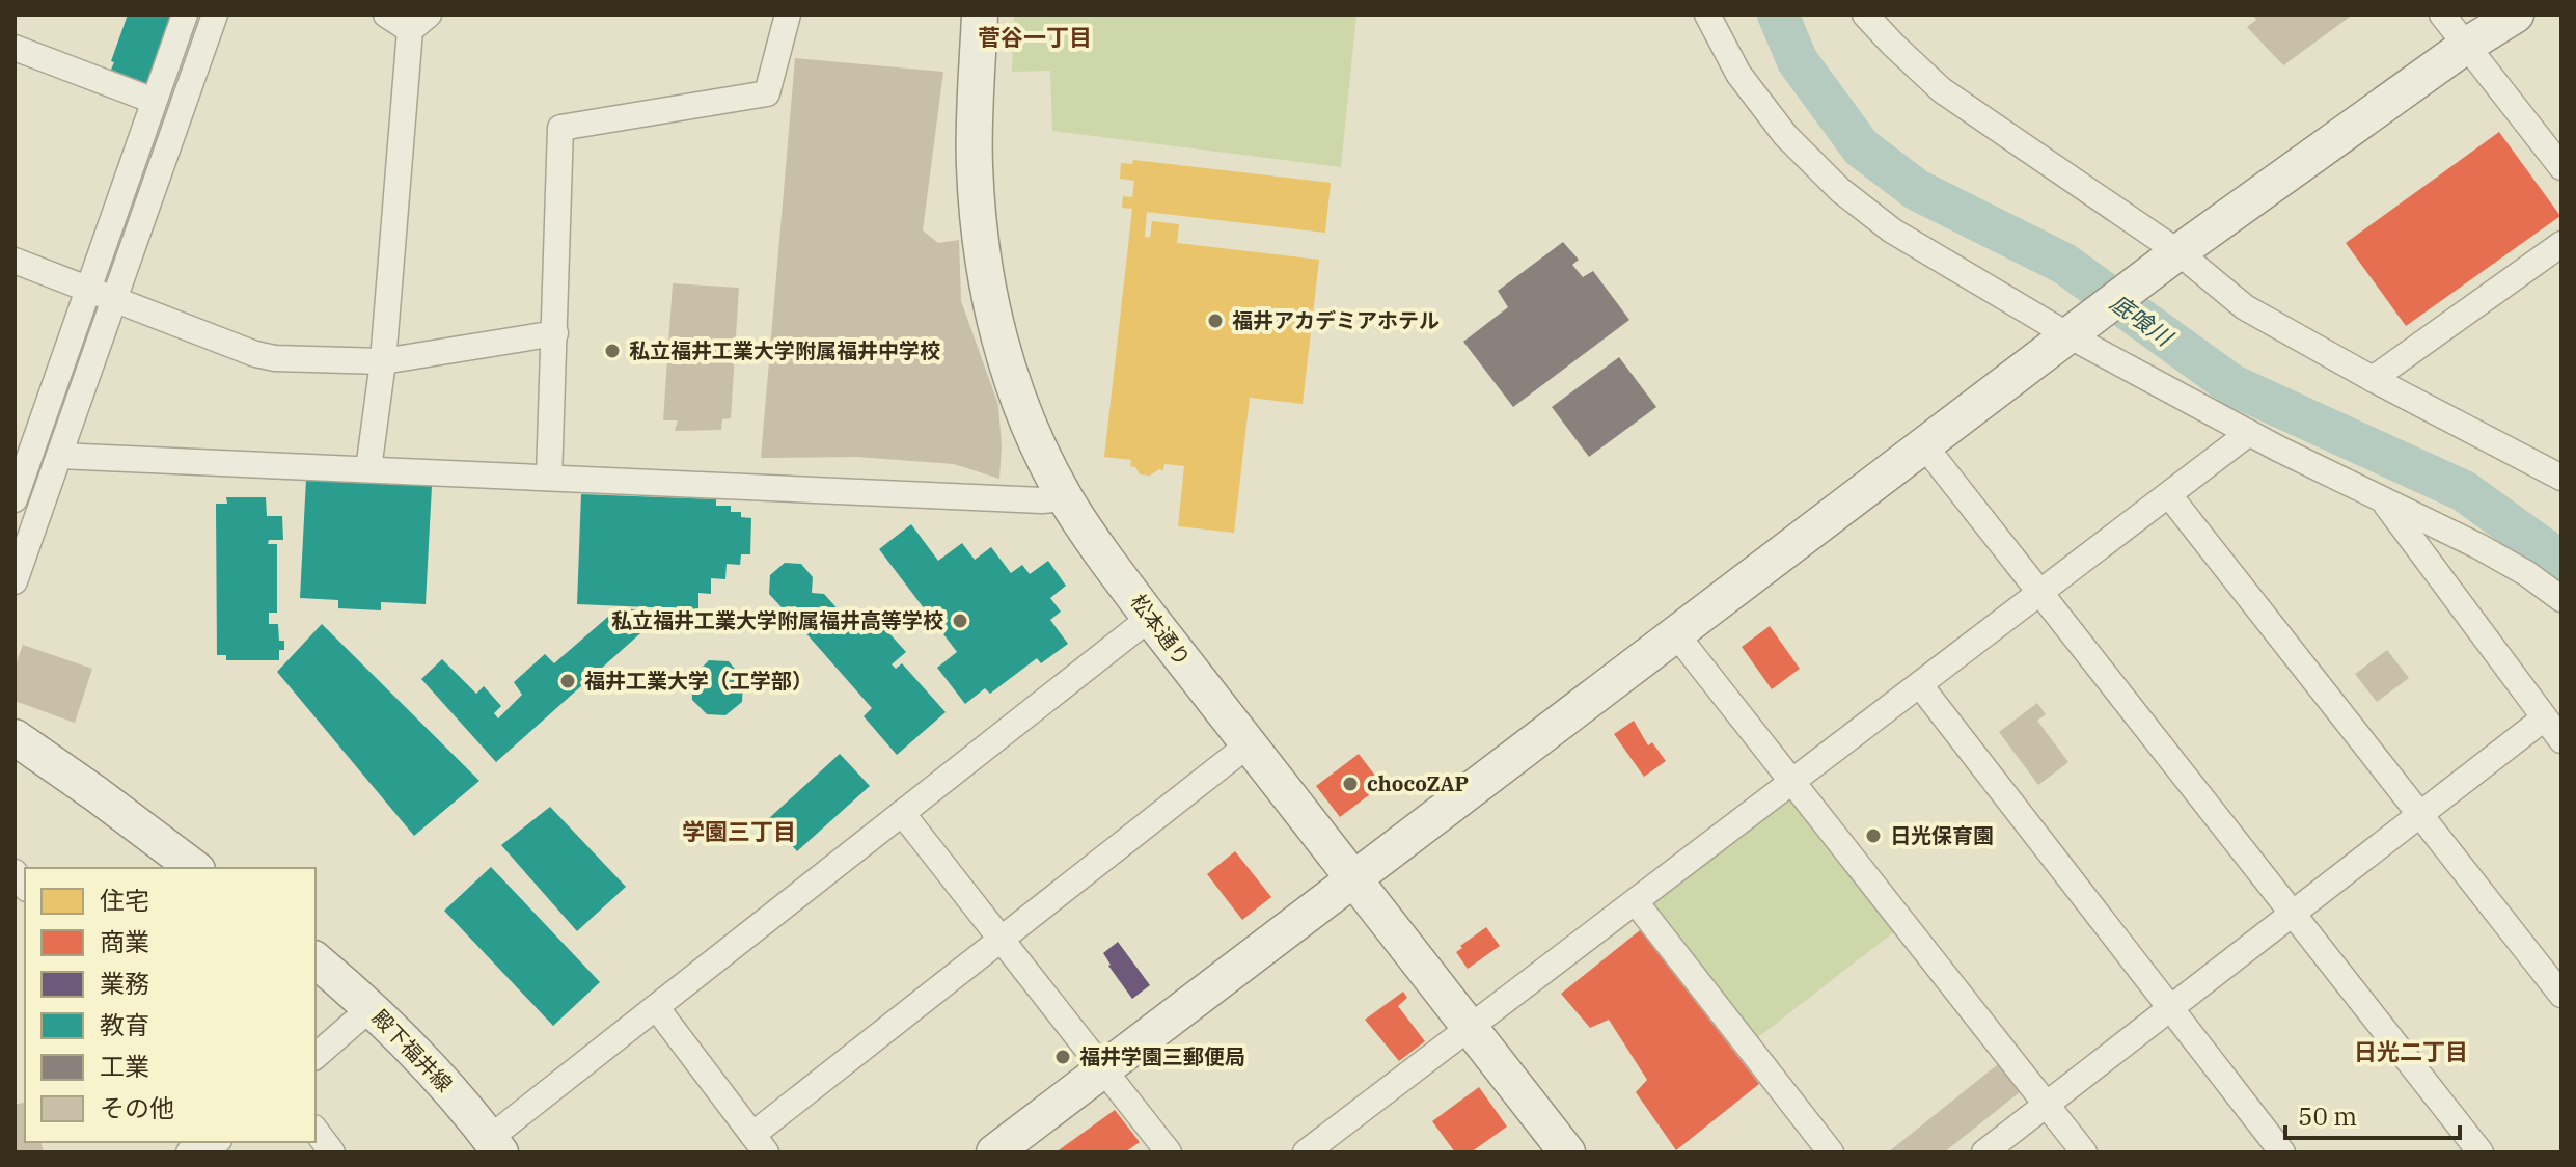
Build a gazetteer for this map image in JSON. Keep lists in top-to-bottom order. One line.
{"streets":{"street":["松本通り","殿下福井線"]},"districts":["菅谷一丁目","学園三丁目","日光二丁目"],"water":["底喰川"],"places":["福井アカデミアホテル","私立福井工業大学附属福井中学校","私立福井工業大学附属福井高等学校","福井工業大学（工学部）","chocoZAP","日光保育園","福井学園三郵便局"],"legend":["住宅","商業","業務","教育","工業","その他"],"scale_bar":"50 m"}
